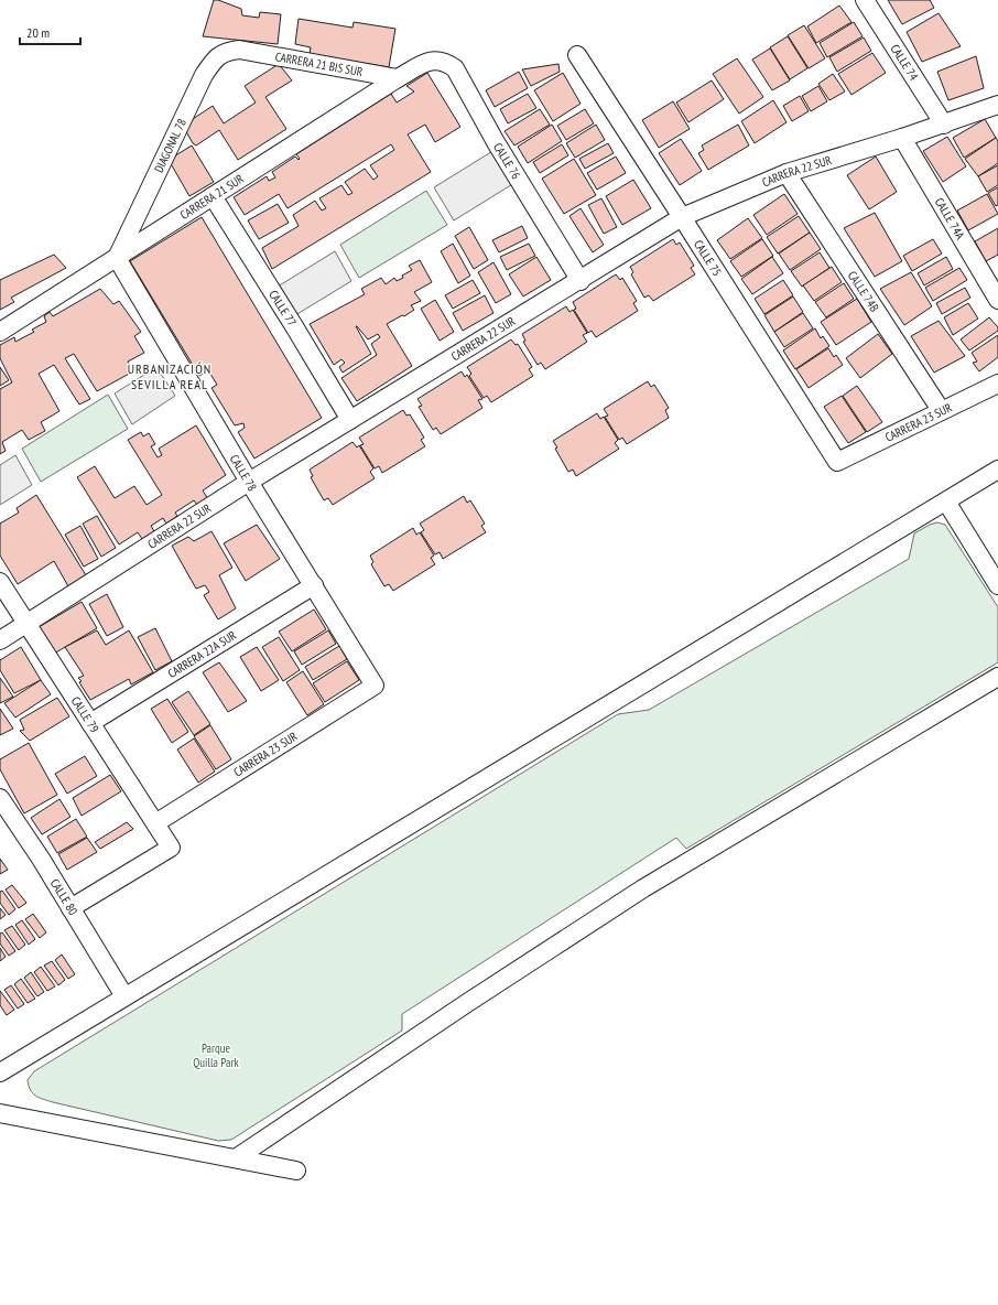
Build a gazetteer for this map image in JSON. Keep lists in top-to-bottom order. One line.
{"streets":{"street":["CALLE 74","CARRERA 21 BIS SUR","DIAGONAL 78","CALLE 76","CARRERA 22 SUR","CARRERA 21 SUR","CALLE 74A","CALLE 75","CALLE 74B","CALLE 77","CARRERA 23 SUR","CALLE 78","CARRERA 22A SUR","CALLE 79","CALLE 80"]},"crossings":[["CALLE 74","CARRERA 22 SUR"],["CARRERA 21 BIS SUR","DIAGONAL 78"],["CARRERA 21 BIS SUR","CARRERA 21 SUR"],["DIAGONAL 78","CARRERA 21 SUR"],["DIAGONAL 78","CALLE 78"],["CALLE 76","CARRERA 22 SUR"],["CALLE 76","CARRERA 21 SUR"],["CARRERA 22 SUR","CALLE 74A"],["CARRERA 22 SUR","CALLE 75"],["CARRERA 22 SUR","CALLE 74B"],["CARRERA 22 SUR","CALLE 77"],["CARRERA 22 SUR","CALLE 78"],["CARRERA 22 SUR","CALLE 79"],["CARRERA 21 SUR","CALLE 77"],["CARRERA 21 SUR","CALLE 78"],["CALLE 75","CARRERA 23 SUR"],["CALLE 74B","CARRERA 23 SUR"],["CARRERA 23 SUR","CALLE 78"],["CARRERA 23 SUR","CALLE 79"],["CALLE 78","CARRERA 22A SUR"],["CARRERA 22A SUR","CALLE 79"],["CALLE 79","CALLE 80"]],"districts":["URBANIZACIÓN SEVILLA REAL"],"parks":["Parque Quilla Park"],"scale_bar":"20 m"}
